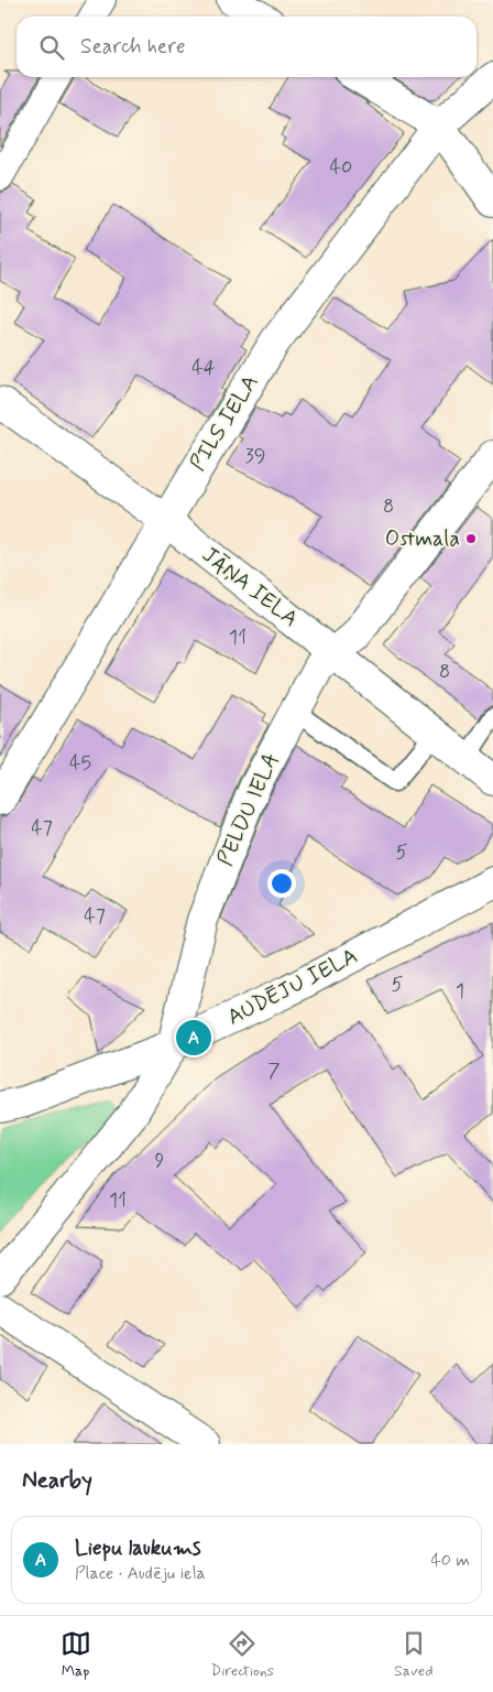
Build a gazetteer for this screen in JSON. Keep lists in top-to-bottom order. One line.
{"streets":{"street":["PILS IELA","JĀŅA IELA","PELDU IELA","AUDĒJU IELA"]},"crossings":[["PILS IELA","JĀŅA IELA"],["JĀŅA IELA","PELDU IELA"],["PELDU IELA","AUDĒJU IELA"]],"places":["Ostmala"],"house_numbers":["40","44","39","8","11","8","45","47","5","47","5","1","7","9","11"],"page":{"search":"Search here","pins":"A","heading":"Nearby","list":[{"mark":"A","name":"Liepu laukums","note":"Place · Audēju iela","value":"40 m"}],"nav":["Map","Directions","Saved"]}}
